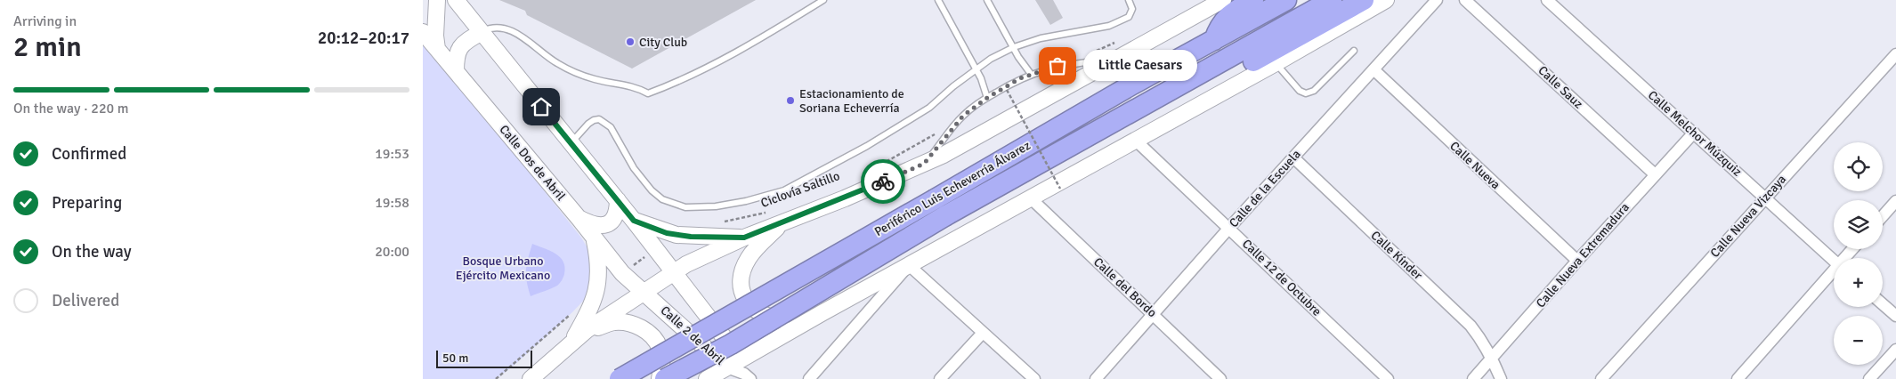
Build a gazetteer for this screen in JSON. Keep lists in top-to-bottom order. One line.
{"streets":{"highway":["Periférico Luis Echeverría Álvarez"],"street":["Calle Sauz","Calle Melchor Múzquiz","Calle Dos de Abril","Calle Nueva","Calle de la Escuela","Calle Nueva Vizcaya","Calle Kínder","Calle Nueva Extremadura","Calle 12 de Octubre","Calle del Bordo","Calle 2 de Abril"],"path":["Ciclovía Saltillo"]},"crossings":[["Calle Sauz","Calle Nueva Extremadura"],["Calle Melchor Múzquiz","Calle Nueva Vizcaya"],["Calle Melchor Múzquiz","Calle Nueva Extremadura"],["Calle Dos de Abril","Calle 2 de Abril"],["Calle Nueva","Calle de la Escuela"],["Calle Nueva","Calle Nueva Extremadura"],["Calle de la Escuela","Calle Kínder"],["Calle de la Escuela","Calle 12 de Octubre"],["Calle de la Escuela","Calle del Bordo"],["Calle Kínder","Calle Nueva Extremadura"]],"parks":["Bosque Urbano Ejército Mexicano"],"places":["City Club","Little Caesars","Estacionamiento de Soriana Echeverría"],"scale_bar":"50 m","page":{"heading":["2 min","Arriving in","20:12–20:17"],"bubble":"Little Caesars","bar":"On the way · 220 m","list":[["Confirmed","19:53"],["Preparing","19:58"],["On the way","20:00"],"Delivered"],"map_buttons":["+","−"],"scale":"50 m"}}
